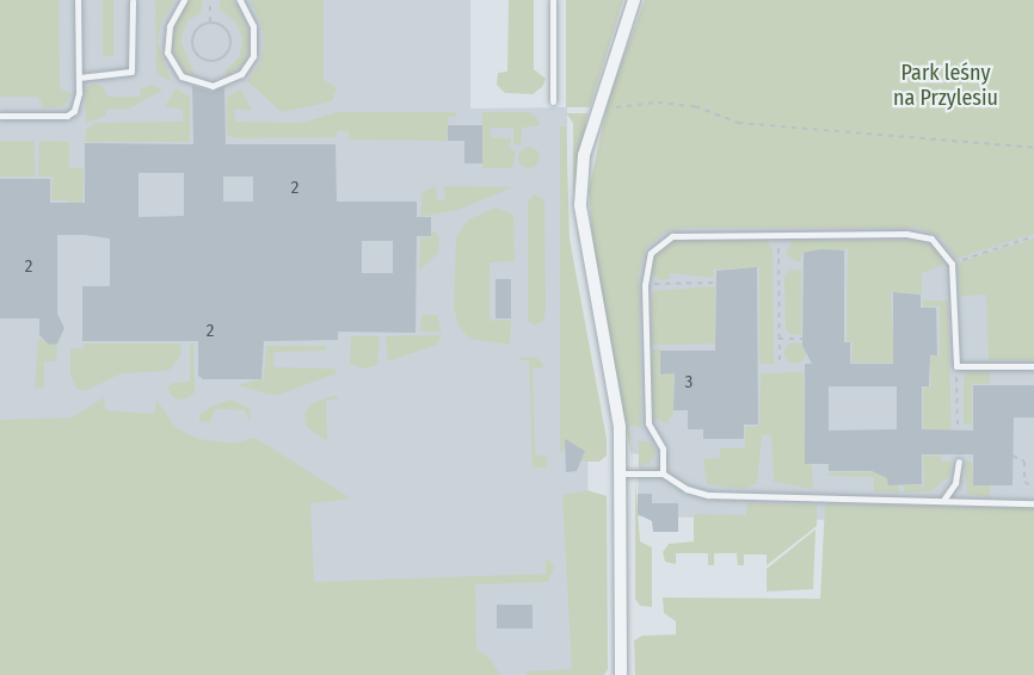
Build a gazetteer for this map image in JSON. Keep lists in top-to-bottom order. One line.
{"parks":["Park leśny na Przylesiu"],"house_numbers":["2","2","2","3"]}
